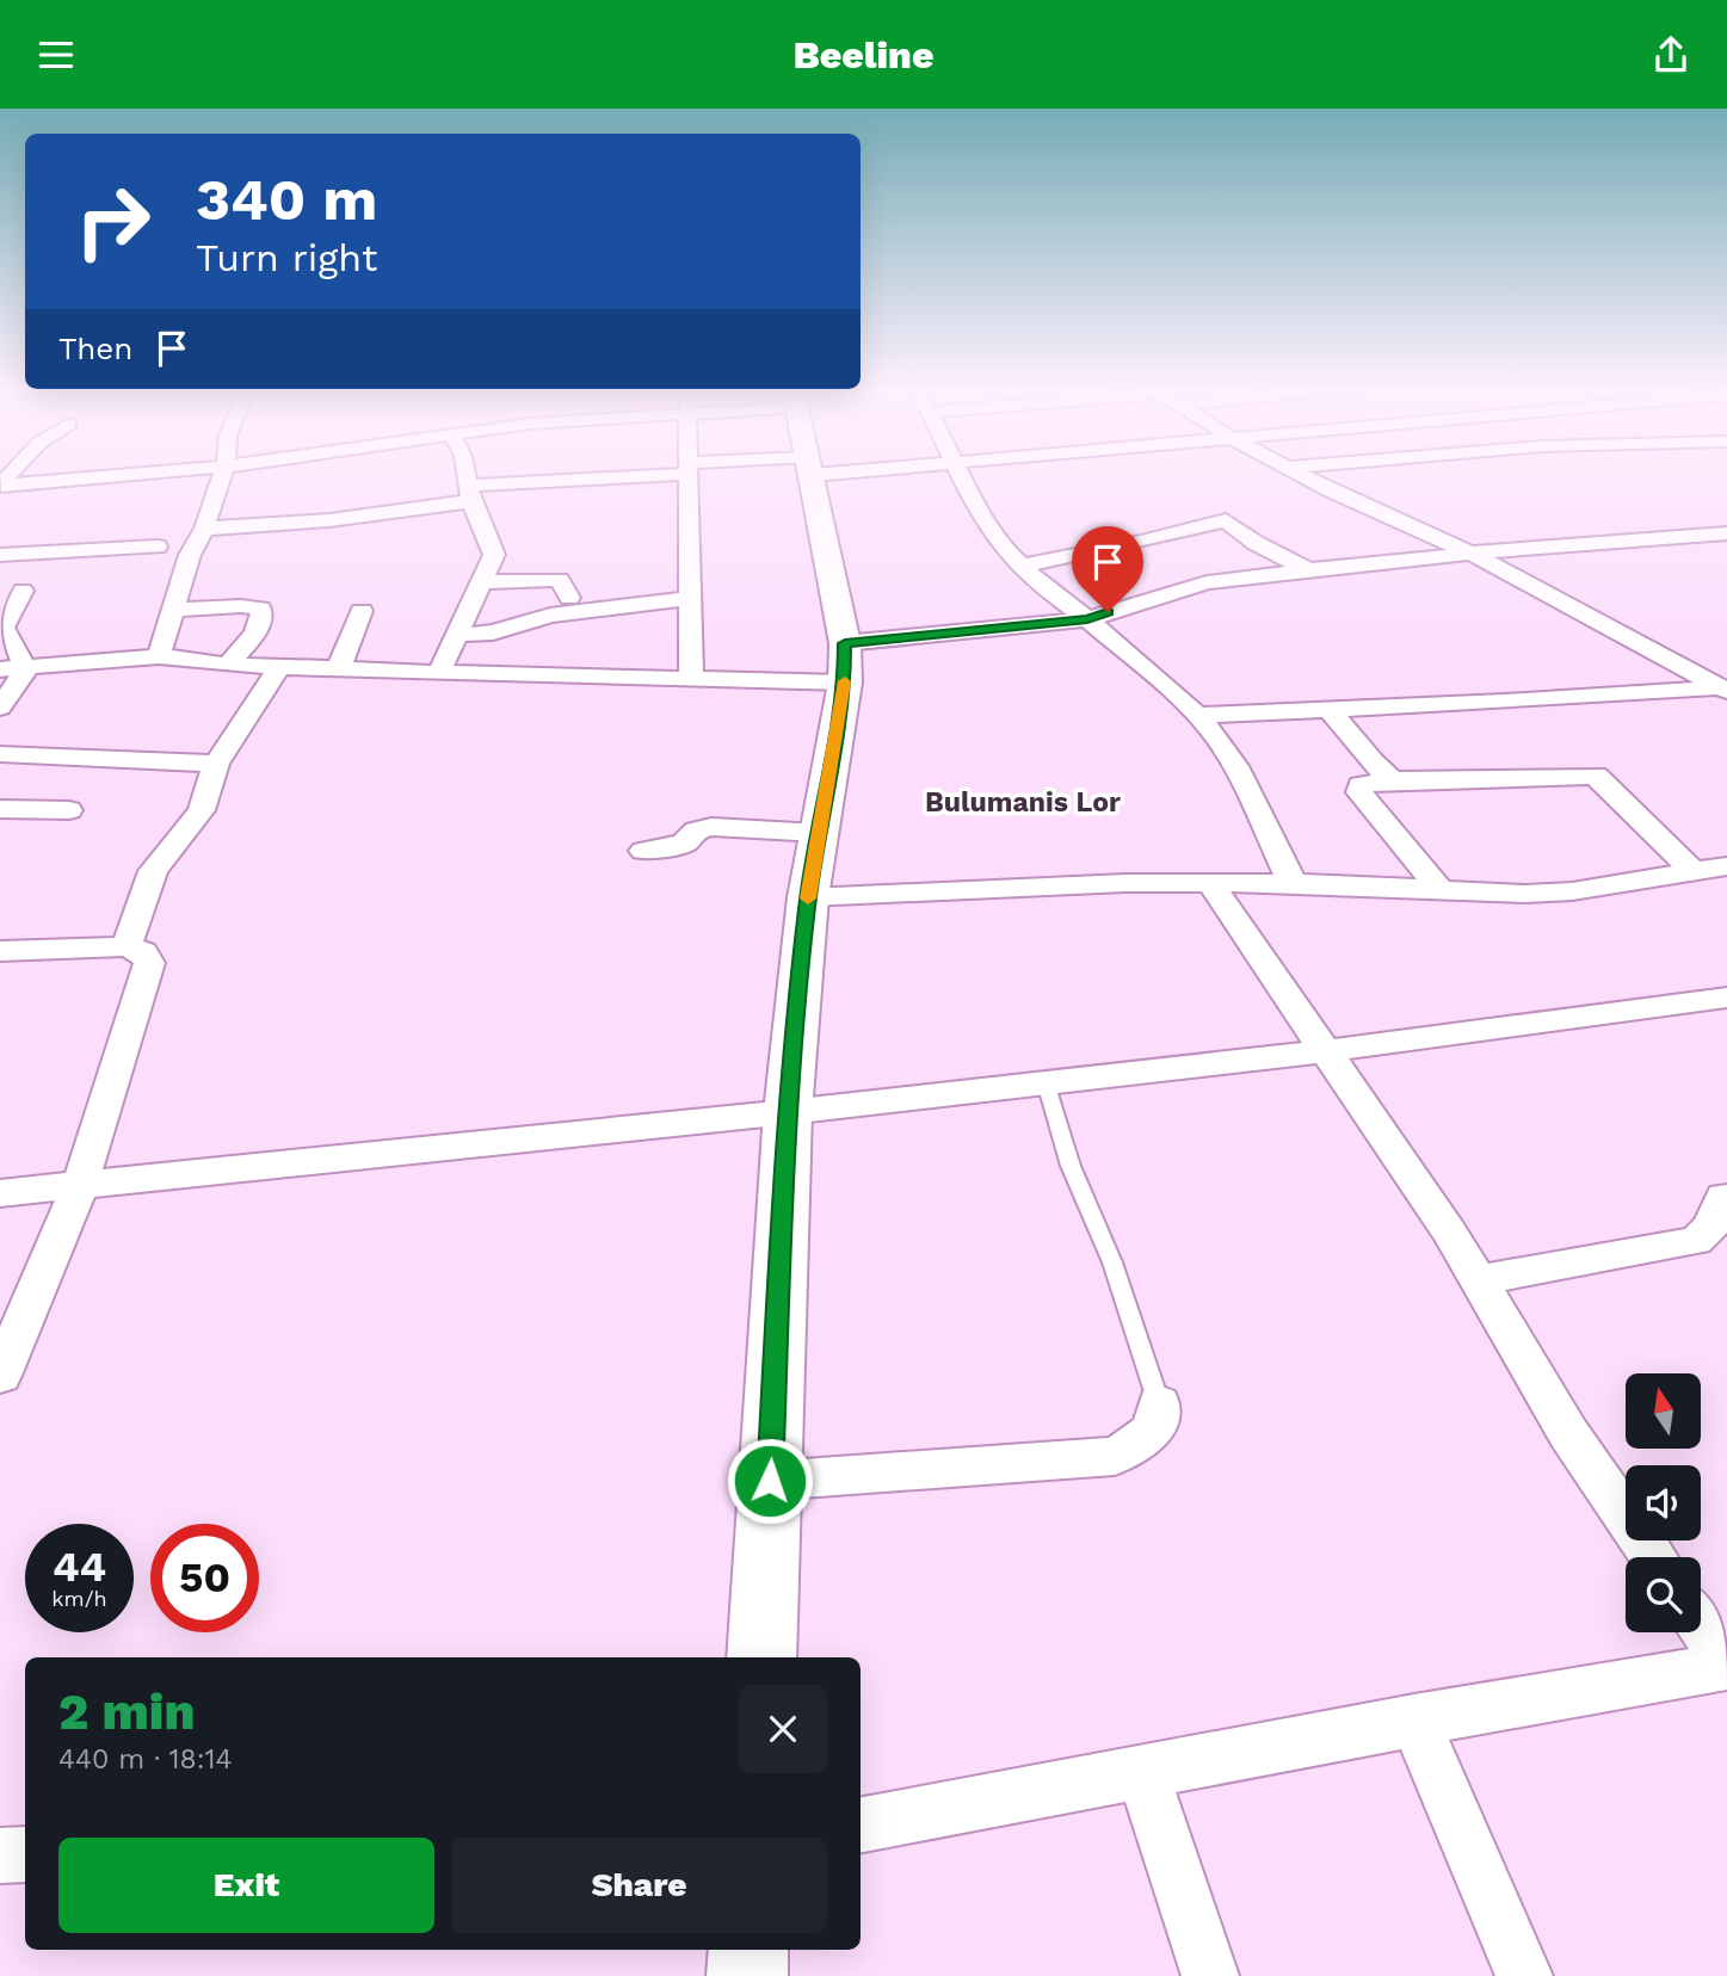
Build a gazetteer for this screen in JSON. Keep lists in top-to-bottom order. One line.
{"districts":["Bulumanis Lor"],"north":"top","page":{"header":"Beeline","turn":["340 m","Turn right"],"then":"Then","speed":"44 km/h","limit":"50","heading":["2 min","440 m · 18:14"],"buttons":["Exit","Share"]}}
